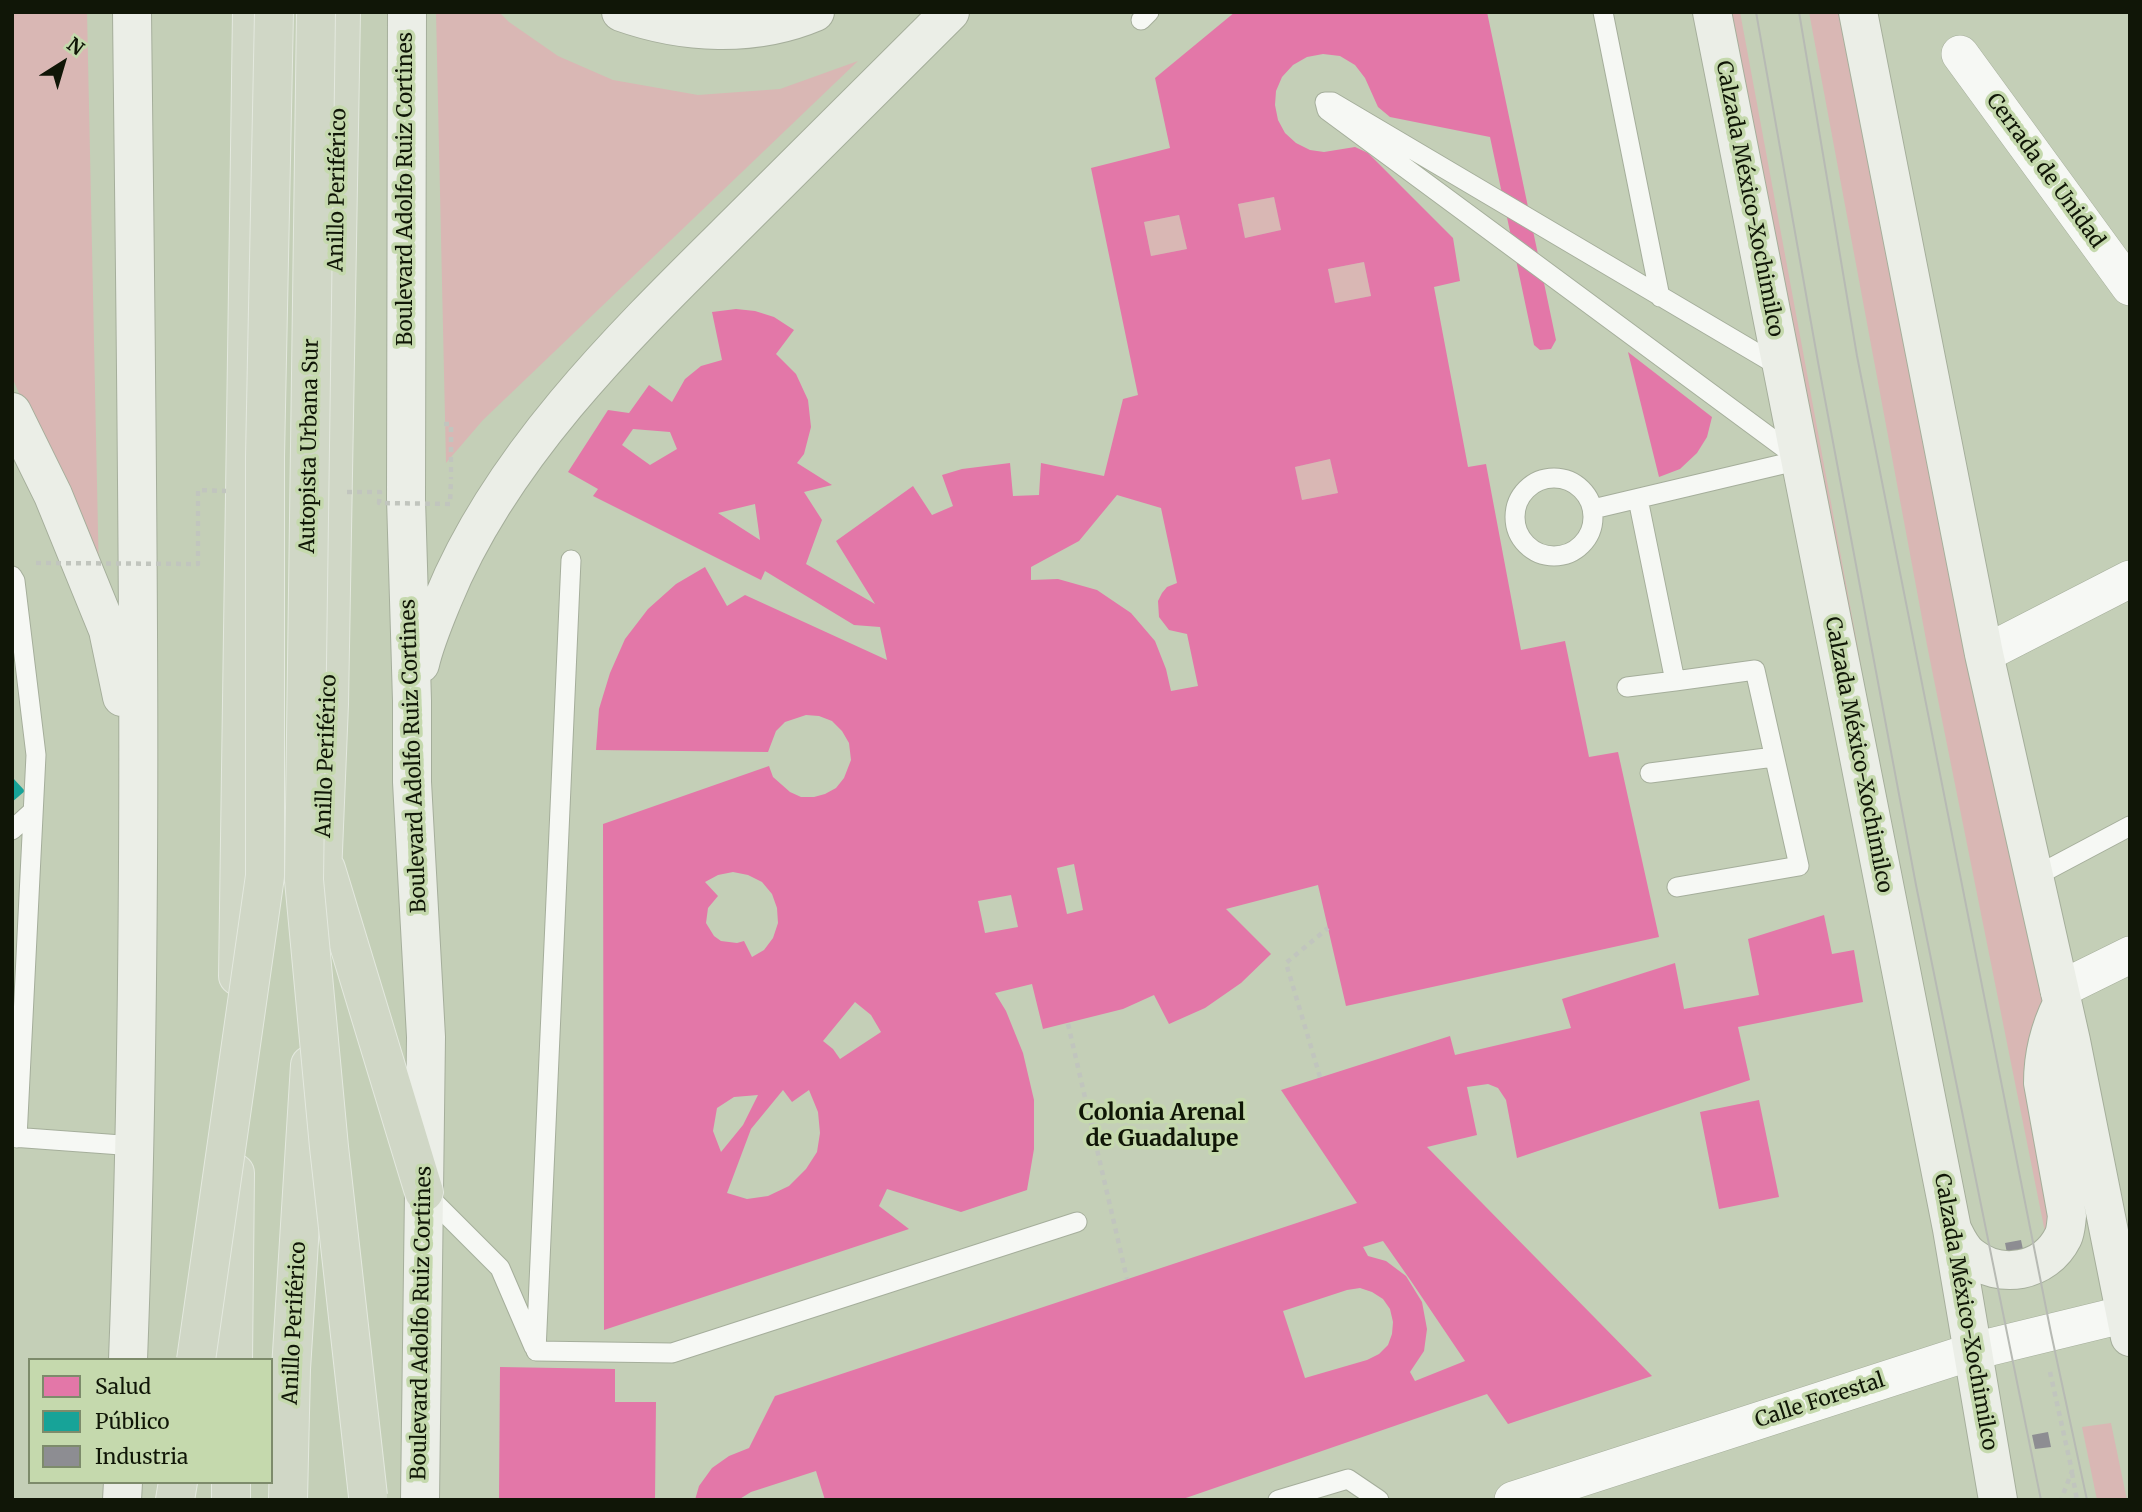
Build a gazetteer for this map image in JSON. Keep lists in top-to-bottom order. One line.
{"streets":{"highway":["Anillo Periférico","Autopista Urbana Sur"],"main road":["Boulevard Adolfo Ruiz Cortines","Calzada México-Xochimilco"],"street":["Cerrada de Unidad","Calle Forestal"]},"crossings":[["Anillo Periférico","Autopista Urbana Sur"],["Calzada México-Xochimilco","Calle Forestal"]],"districts":["Colonia Arenal de Guadalupe"],"legend":["Salud","Público","Industria"],"north":"top right"}
